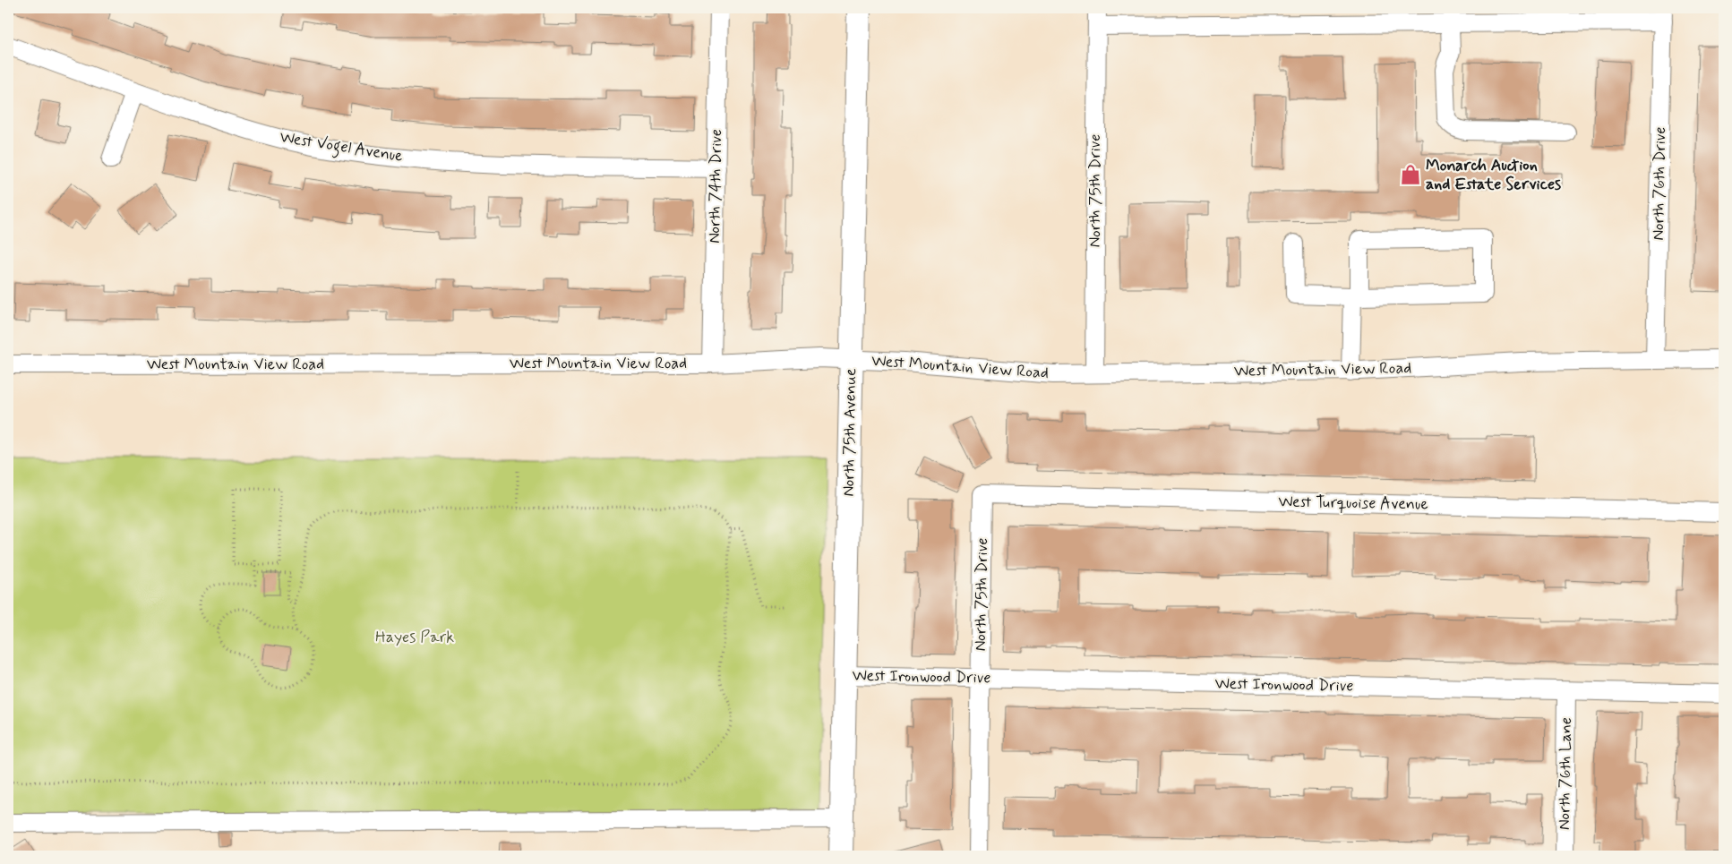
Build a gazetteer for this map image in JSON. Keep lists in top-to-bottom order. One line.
{"streets":{"main road":["North 75th Avenue"],"street":["West Vogel Avenue","North 76th Drive","North 74th Drive","North 75th Drive","West Mountain View Road","West Turquoise Avenue","West Ironwood Drive","North 76th Lane"]},"crossings":[["West Vogel Avenue","North 74th Drive"],["North 76th Drive","West Mountain View Road"],["North 74th Drive","West Mountain View Road"],["North 75th Drive","West Mountain View Road"],["North 75th Drive","West Turquoise Avenue"],["North 75th Drive","West Ironwood Drive"],["West Mountain View Road","North 75th Avenue"],["North 75th Avenue","West Ironwood Drive"],["West Ironwood Drive","North 76th Lane"]],"parks":["Hayes Park"],"places":{"shop":["Monarch Auction and Estate Services"]}}
